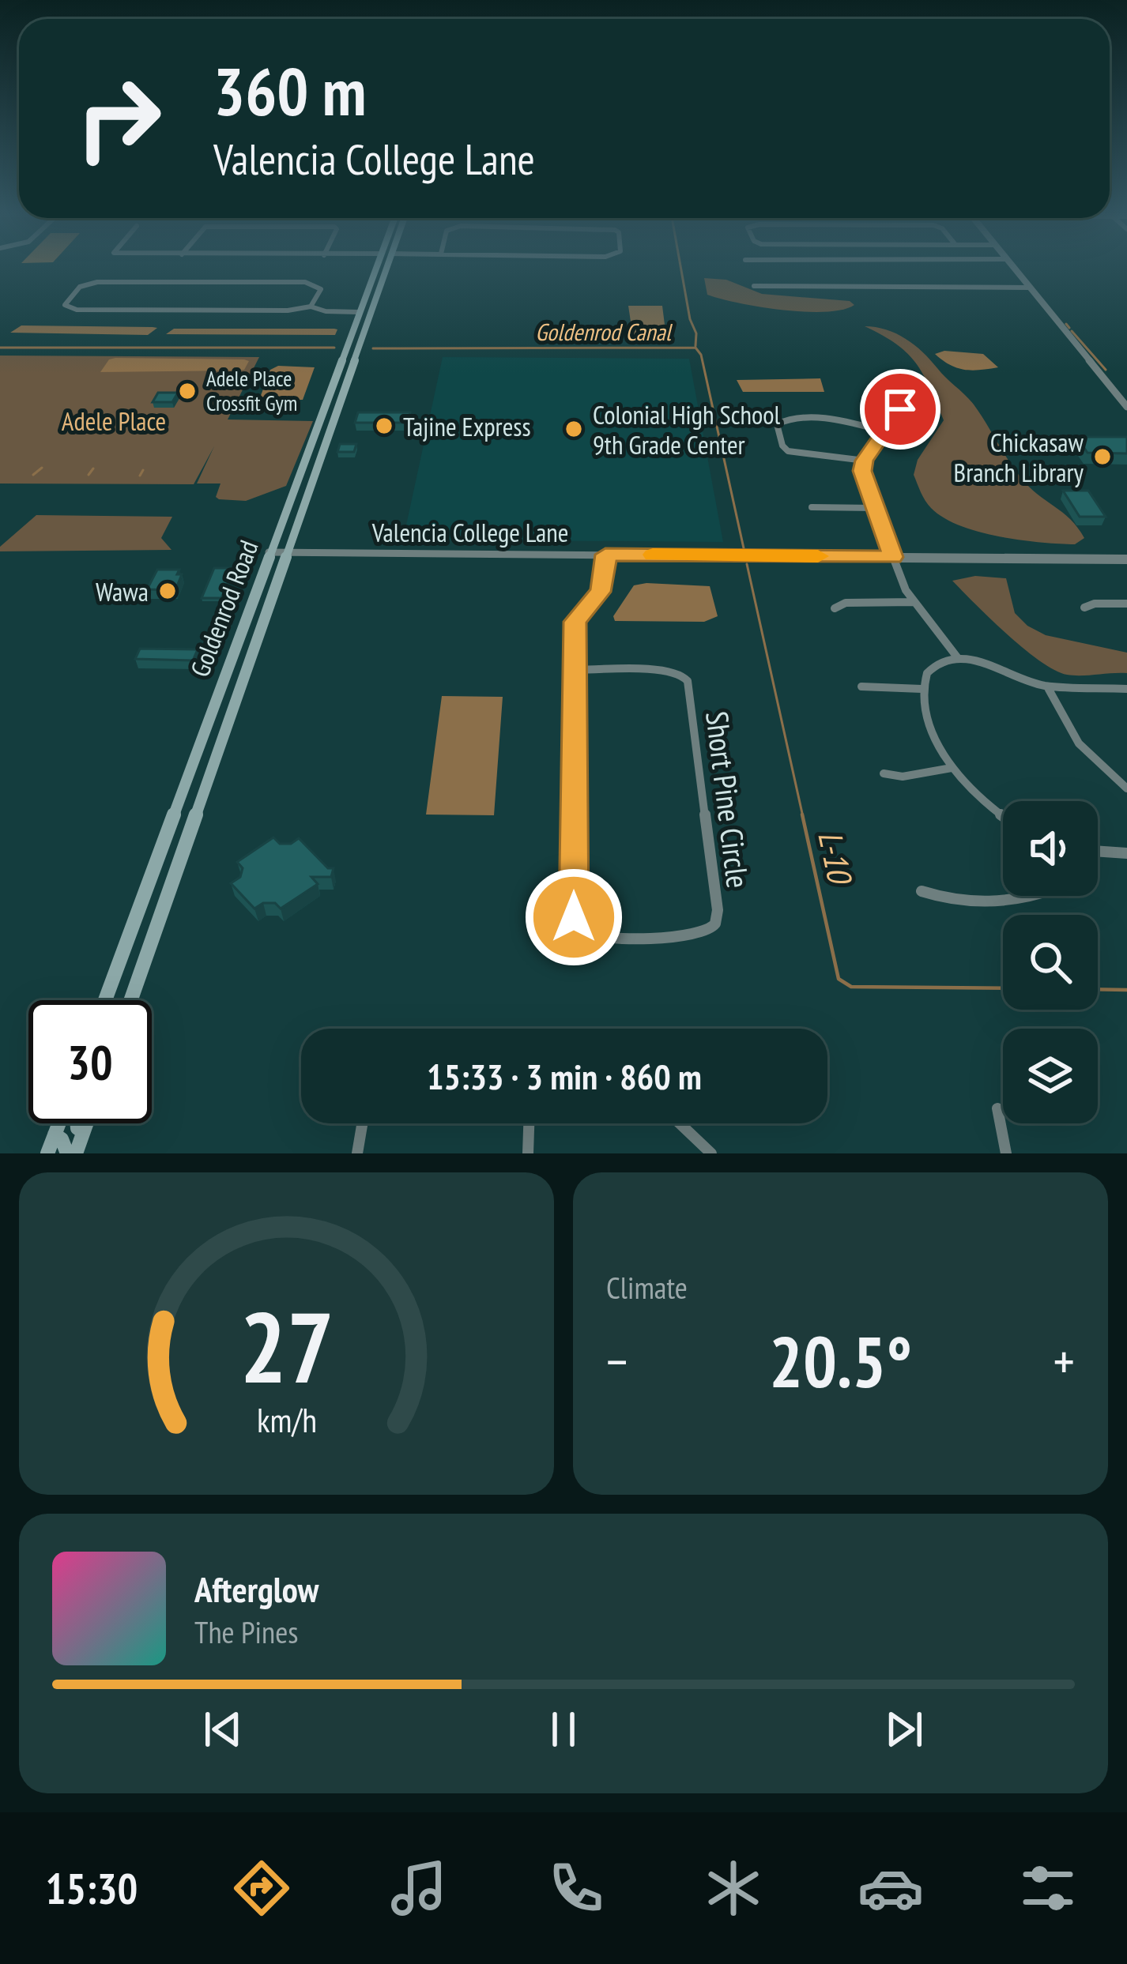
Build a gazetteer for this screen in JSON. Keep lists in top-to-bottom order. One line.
{"streets":{"main road":["Goldenrod Road"],"street":["Valencia College Lane","Short Pine Circle"]},"crossings":[["Valencia College Lane","Goldenrod Road"],["Valencia College Lane","Short Pine Circle"]],"water":["Goldenrod Canal","L-10"],"parks":["Adele Place"],"places":["Adele Place Crossfit Gym","Tajine Express","Colonial High School 9th Grade Center","Chickasaw Branch Library","Wawa"],"page":{"turn":["360 m","Valencia College Lane"],"limit":"30","trip":"15:33 · 3 min · 860 m","tile":"Climate","heat":["−","20.5°","+"],"song":["Afterglow","The Pines"],"tabs":"15:30","gauge":["27","km/h"]}}
